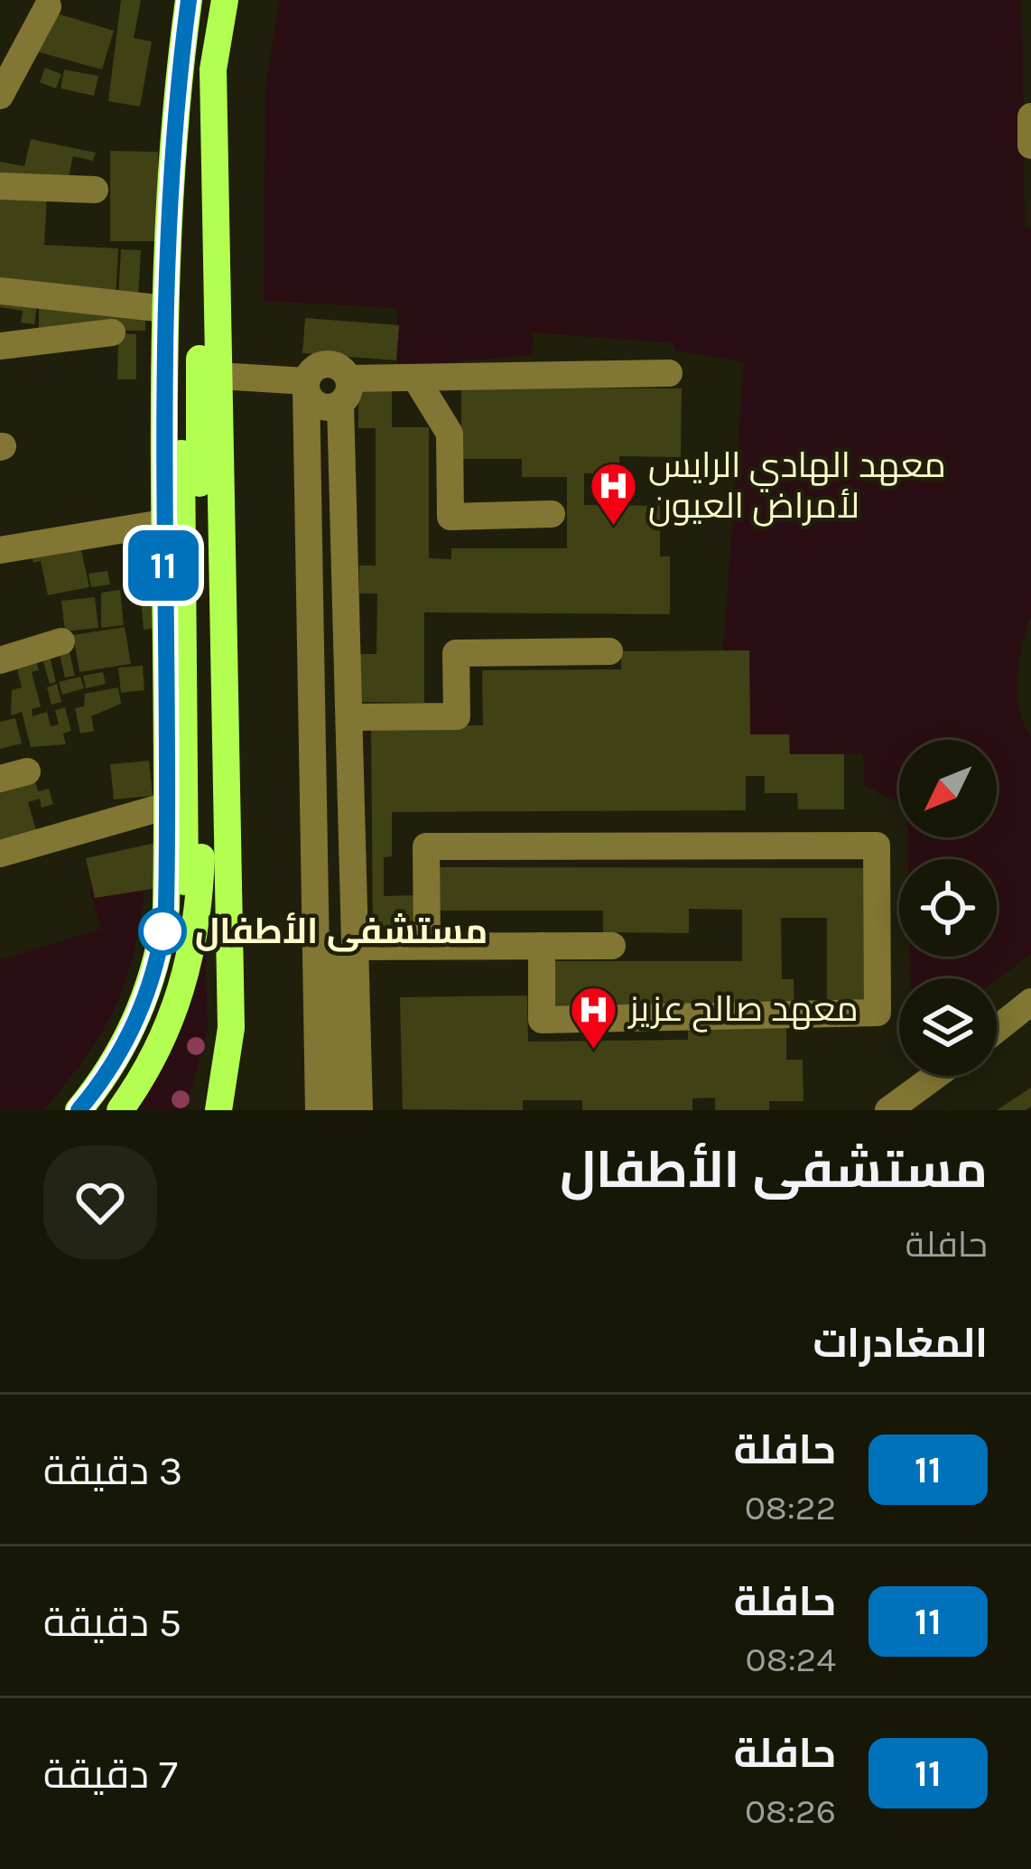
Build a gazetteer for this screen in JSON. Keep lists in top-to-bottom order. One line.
{"places":{"hospital":["معهد الهادي الرايس لأمراض العيون","معهد صالح عزيز"],"other":["مستشفى الأطفال"]},"lines":["bus line 11"],"north":"bottom left","page":{"on_map":"11","heading":[["مستشفى الأطفال","حافلة"],"المغادرات"],"list":[{"mark":"11","name":"حافلة","note":"08:22","value":"3 دقيقة"},{"mark":"11","name":"حافلة","note":"08:24","value":"5 دقيقة"},{"mark":"11","name":"حافلة","note":"08:26","value":"7 دقيقة"}]}}
